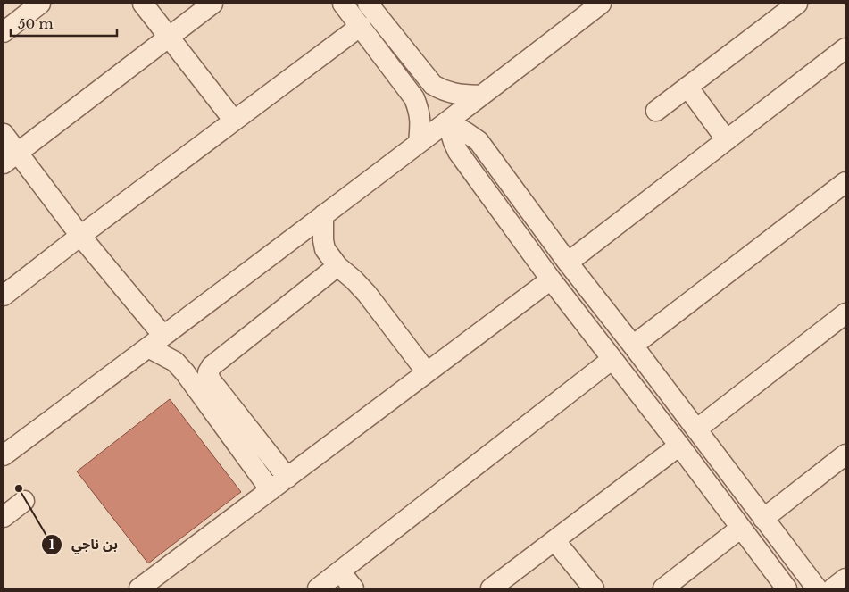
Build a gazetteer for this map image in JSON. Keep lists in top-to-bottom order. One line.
{"places":["بن ناجي"],"scale_bar":"50 m"}
